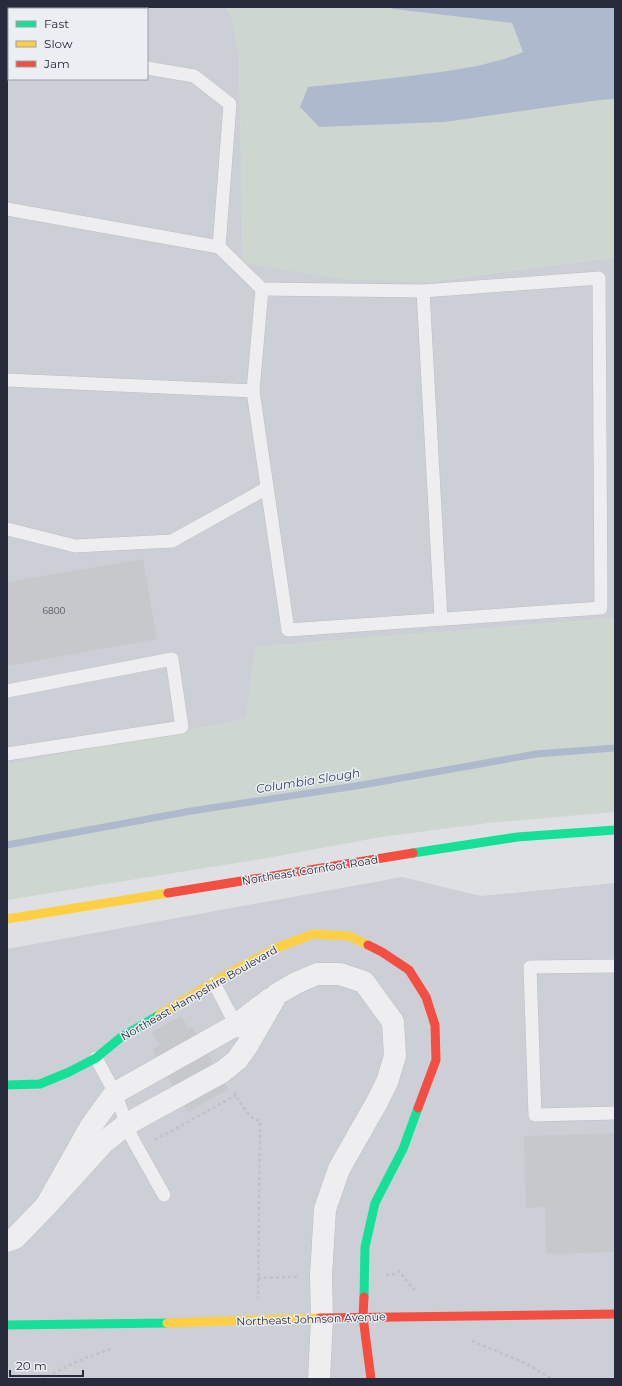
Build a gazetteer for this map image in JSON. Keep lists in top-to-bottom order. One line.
{"streets":{"street":["Northeast Cornfoot Road","Northeast Hampshire Boulevard","Northeast Johnson Avenue"]},"crossings":[["Northeast Hampshire Boulevard","Northeast Johnson Avenue"]],"water":["Columbia Slough"],"house_numbers":["6800"],"legend":["Fast","Slow","Jam"],"scale_bar":"20 m"}
